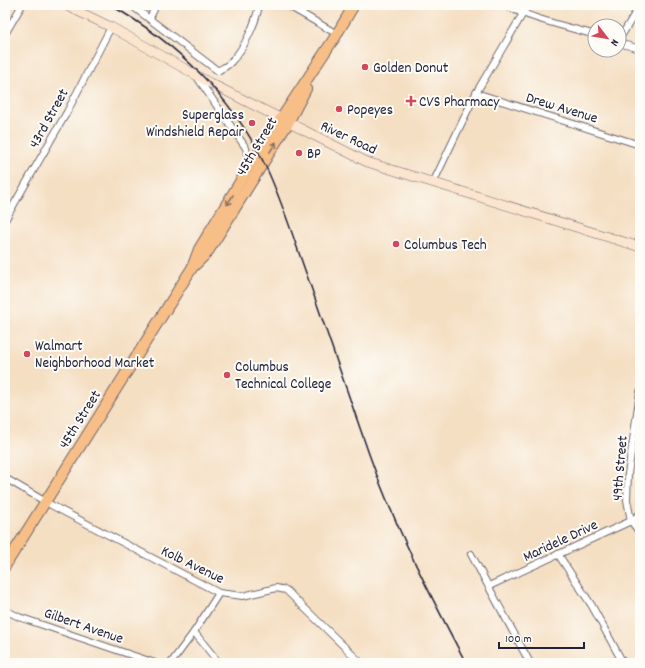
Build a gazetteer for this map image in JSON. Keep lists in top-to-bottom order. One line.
{"streets":{"main road":["River Road","45th Street"],"street":["Drew Avenue","43rd Street","49th Street","Maridele Drive","Kolb Avenue","Gilbert Avenue"]},"crossings":[["43rd Street","River Road"],["River Road","45th Street"],["45th Street","Kolb Avenue"],["49th Street","Maridele Drive"]],"places":{"other":["Golden Donut","Popeyes","Superglass Windshield Repair","BP","Columbus Tech","Walmart Neighborhood Market","Columbus Technical College"],"health":["CVS Pharmacy"]},"scale_bar":"100 m","north":"bottom right"}
